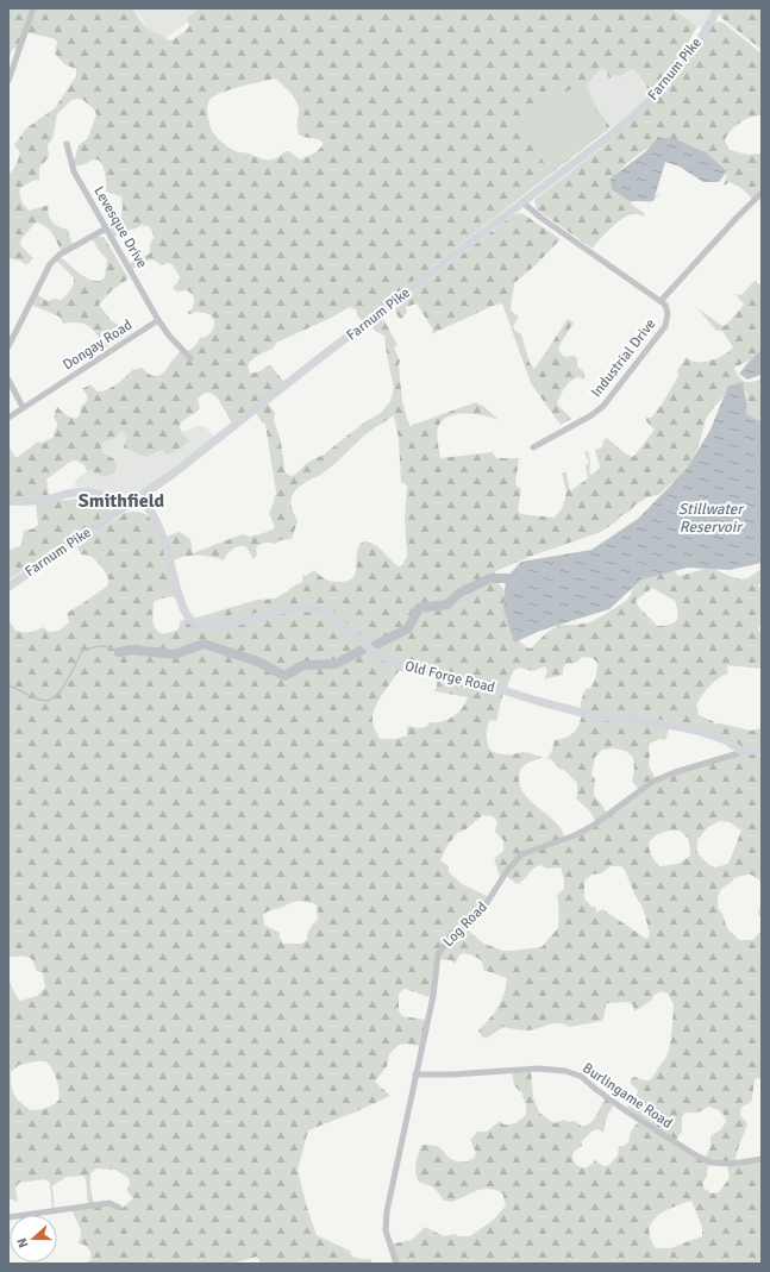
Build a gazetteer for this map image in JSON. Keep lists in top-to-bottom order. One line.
{"streets":{"main road":["Farnum Pike","Old Forge Road","Log Road"],"street":["Levesque Drive","Dongay Road","Industrial Drive","Burlingame Road"]},"crossings":[["Farnum Pike","Industrial Drive"],["Farnum Pike","Old Forge Road"],["Levesque Drive","Dongay Road"],["Old Forge Road","Log Road"],["Log Road","Burlingame Road"]],"districts":["Smithfield"],"water":["Stillwater Reservoir"],"north":"left"}
